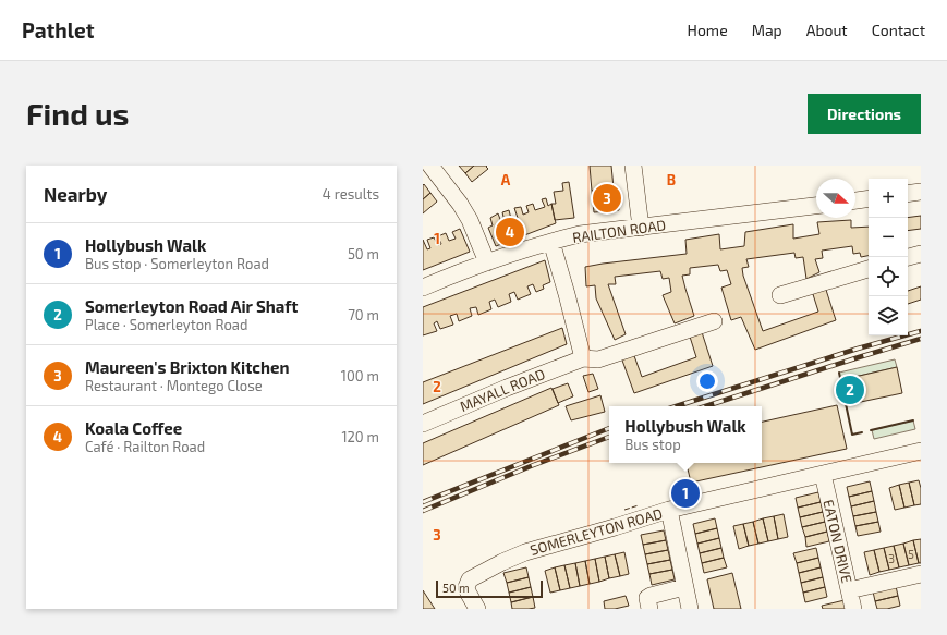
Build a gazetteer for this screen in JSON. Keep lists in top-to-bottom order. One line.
{"streets":{"street":["RAILTON ROAD","MAYALL ROAD","SOMERLEYTON ROAD","EATON DRIVE"]},"crossings":[["SOMERLEYTON ROAD","EATON DRIVE"]],"house_numbers":["5","3"],"scale_bar":"50 m","north":"right","page":{"header":"Pathlet","nav":["Home","Map","About","Contact"],"buttons":"Directions","title":"Find us","heading":["Nearby","4 results"],"map_buttons":["+","−"],"pins":["3","4","2","1"],"list":[{"mark":"1","name":"Hollybush Walk","note":"Bus stop · Somerleyton Road","value":"50 m"},{"mark":"2","name":"Somerleyton Road Air Shaft","note":"Place · Somerleyton Road","value":"70 m"},{"mark":"3","name":"Maureen's Brixton Kitchen","note":"Restaurant · Montego Close","value":"100 m"},{"mark":"4","name":"Koala Coffee","note":"Café · Railton Road","value":"120 m"}],"popup":["Hollybush Walk","Bus stop"],"scale":"50 m"},"grid":{"columns":["A","B"],"rows":["1","2","3"]}}
